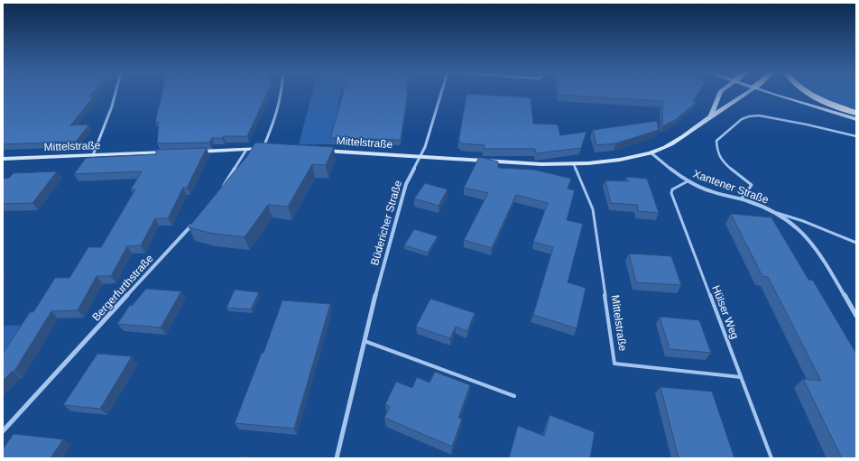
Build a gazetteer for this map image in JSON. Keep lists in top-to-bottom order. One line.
{"streets":{"street":["Mittelstraße","Xantener Straße","Büdericher Straße","Bergerfurthstraße"],"lane":["Hülser Weg"]},"crossings":[["Mittelstraße","Xantener Straße"],["Mittelstraße","Büdericher Straße"],["Mittelstraße","Hülser Weg"],["Xantener Straße","Hülser Weg"]]}
